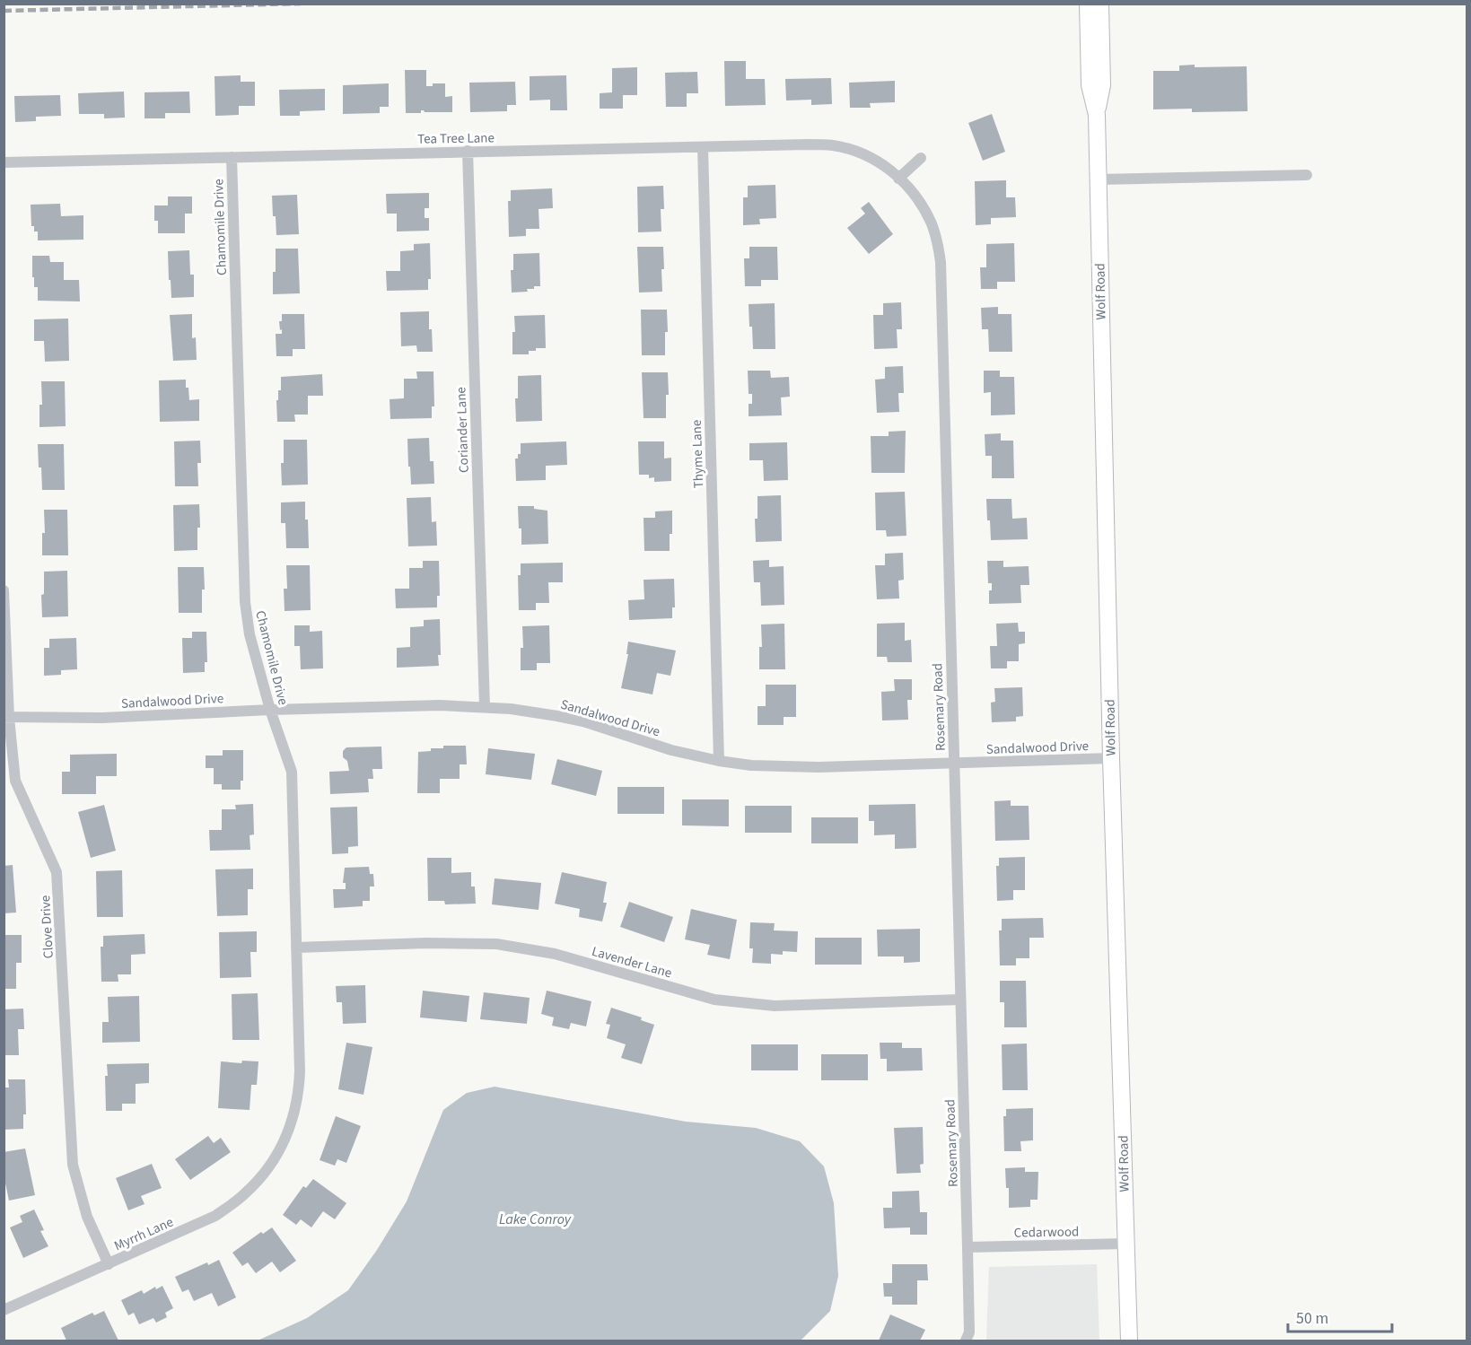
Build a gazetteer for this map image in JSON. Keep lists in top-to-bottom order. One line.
{"streets":{"main road":["Wolf Road"],"street":["Tea Tree Lane","Chamomile Drive","Coriander Lane","Thyme Lane","Sandalwood Drive","Rosemary Road","Clove Drive","Lavender Lane","Cedarwood","Myrrh Lane"]},"crossings":[["Tea Tree Lane","Chamomile Drive"],["Tea Tree Lane","Coriander Lane"],["Tea Tree Lane","Thyme Lane"],["Tea Tree Lane","Rosemary Road"],["Chamomile Drive","Sandalwood Drive"],["Chamomile Drive","Lavender Lane"],["Chamomile Drive","Myrrh Lane"],["Wolf Road","Sandalwood Drive"],["Wolf Road","Cedarwood"],["Coriander Lane","Sandalwood Drive"],["Thyme Lane","Sandalwood Drive"],["Sandalwood Drive","Rosemary Road"],["Sandalwood Drive","Clove Drive"],["Rosemary Road","Lavender Lane"],["Rosemary Road","Cedarwood"],["Clove Drive","Myrrh Lane"]],"water":["Lake Conroy"],"scale_bar":"50 m"}
